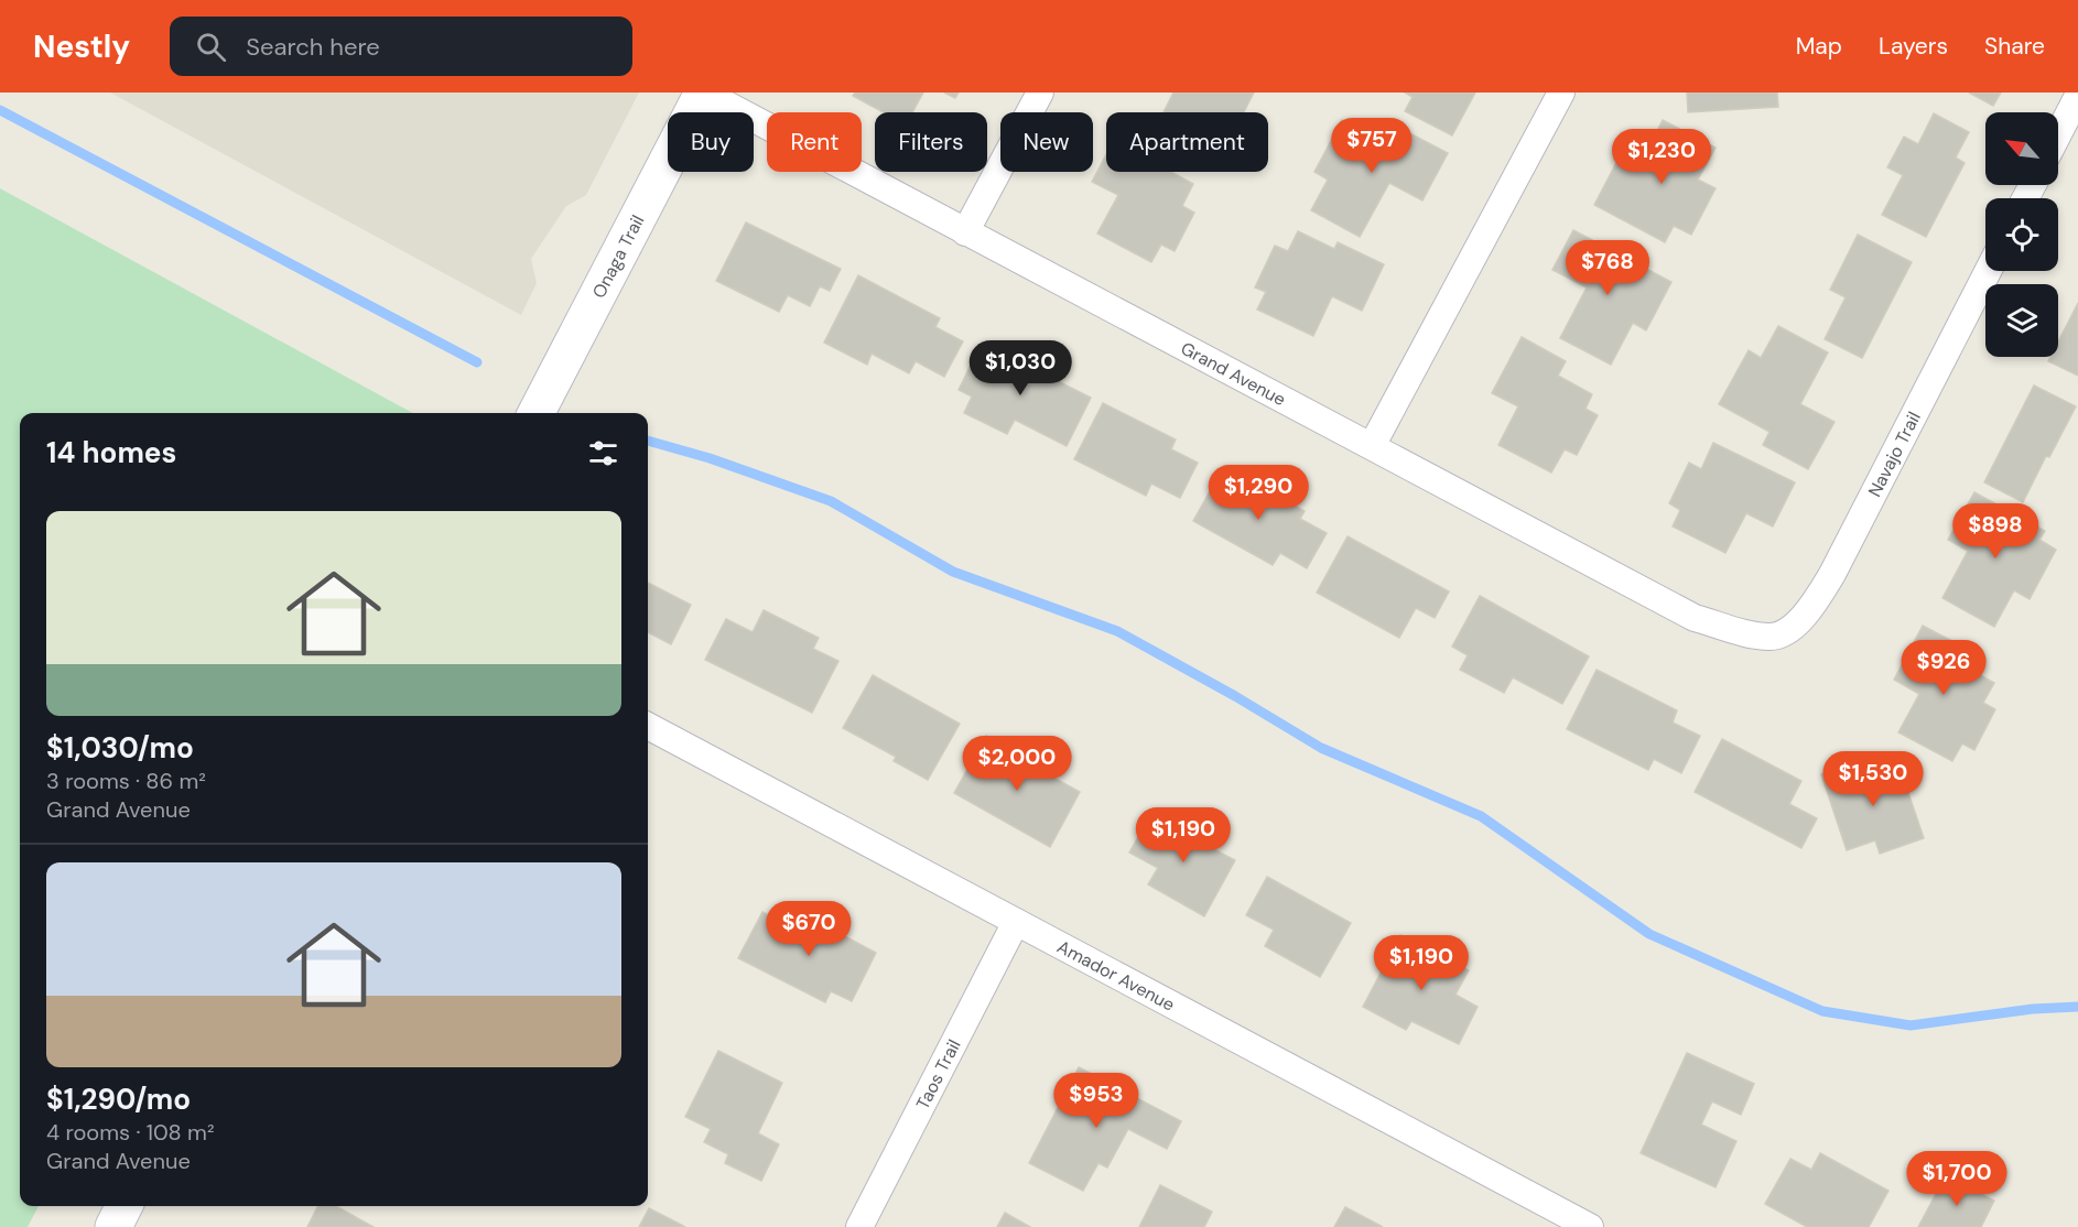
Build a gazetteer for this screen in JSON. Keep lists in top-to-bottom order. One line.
{"streets":{"street":["Onaga Trail","Grand Avenue","Navajo Trail","Amador Avenue","Taos Trail"]},"crossings":[["Onaga Trail","Grand Avenue"],["Grand Avenue","Navajo Trail"],["Amador Avenue","Taos Trail"]],"north":"top left","page":{"header":"Nestly","search":"Search here","nav":["Map","Layers","Share"],"chip":["Buy","Rent","Filters","New","Apartment"],"price":["$757","$1,230","$768","$1,030","$1,290","$898","$926","$2,000","$1,530","$1,190","$670","$1,190","$953","$1,700"],"heading":"14 homes","list":[{"name":"$1,030/mo","note":"3 rooms · 86 m² · Grand Avenue"},{"name":"$1,290/mo","note":"4 rooms · 108 m² · Grand Avenue"}]}}
